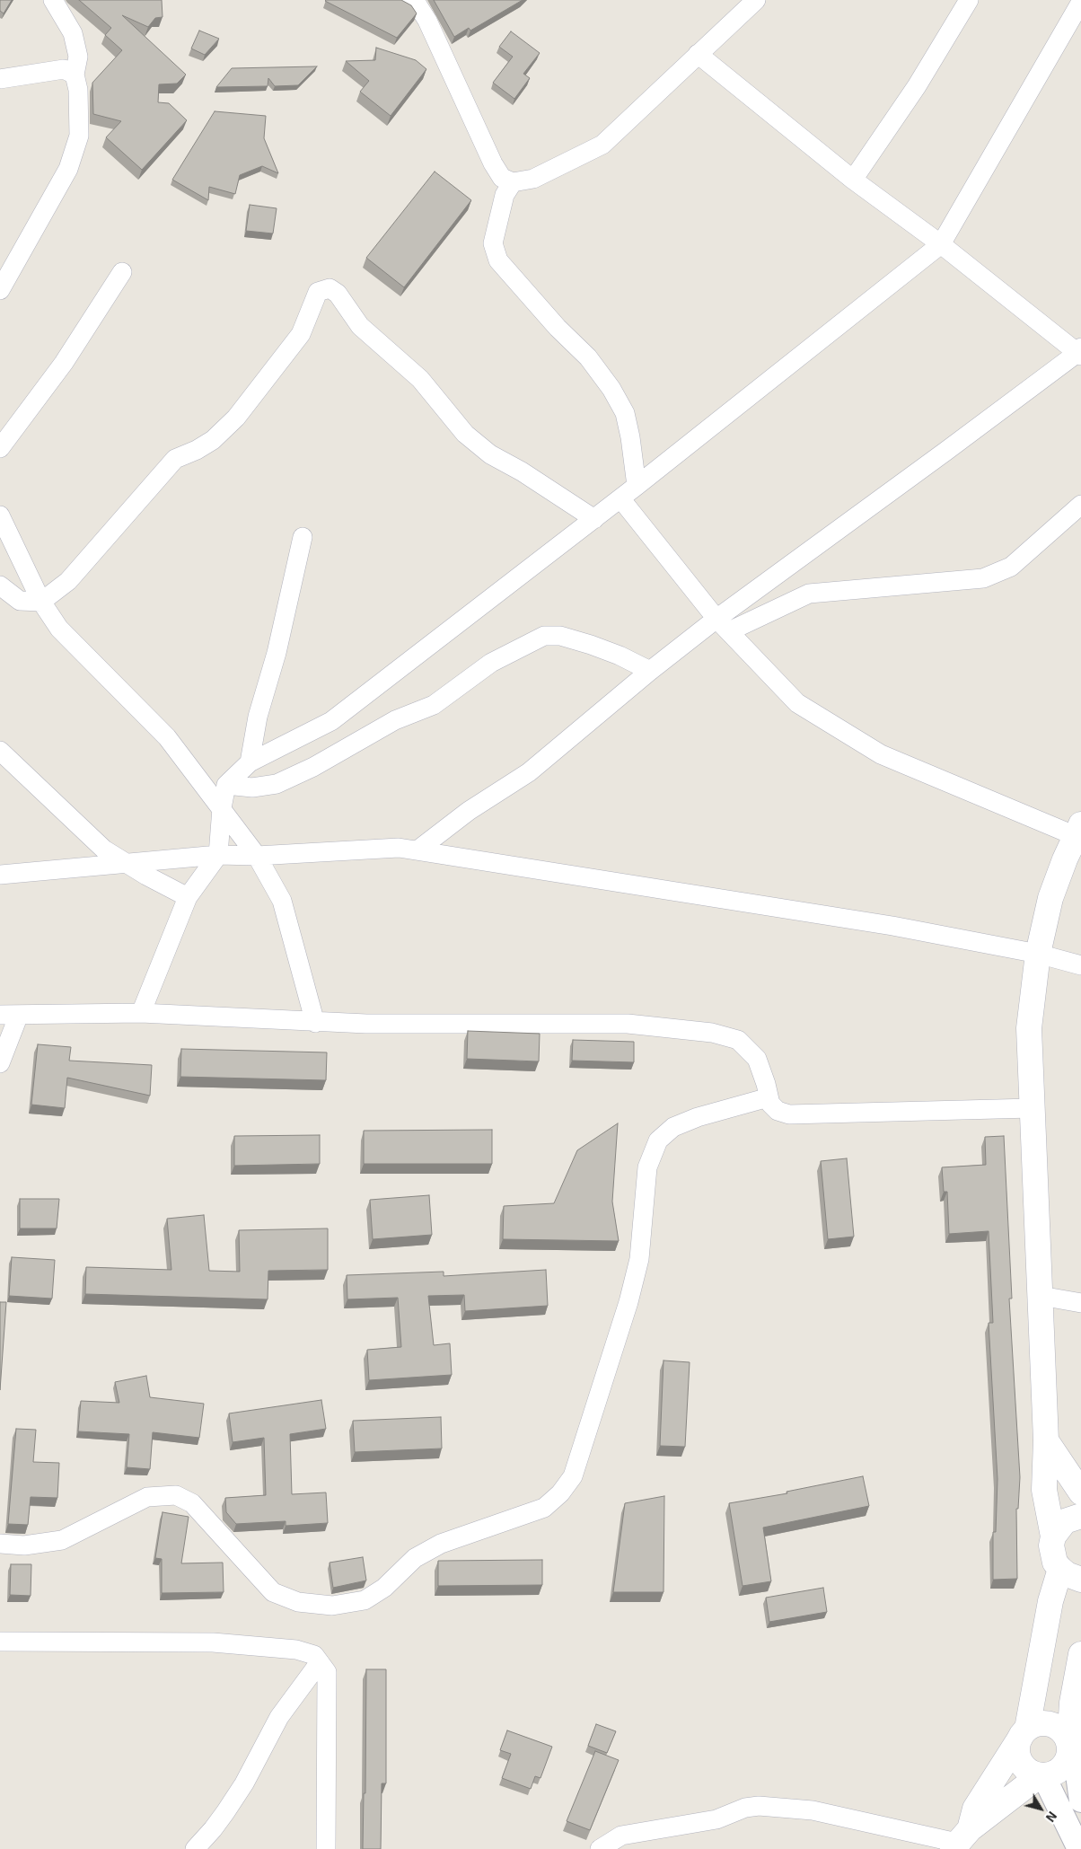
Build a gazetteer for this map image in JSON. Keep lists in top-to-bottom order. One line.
{"north":"bottom right"}
